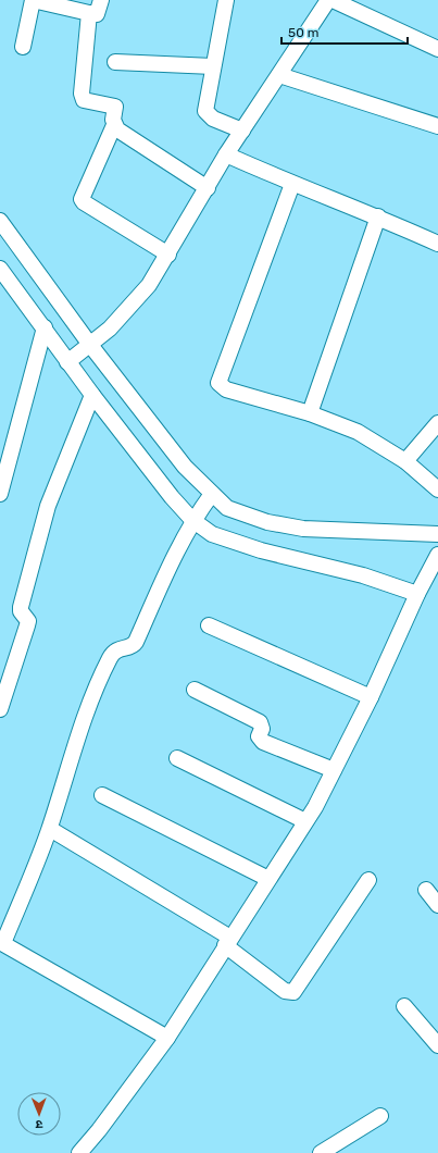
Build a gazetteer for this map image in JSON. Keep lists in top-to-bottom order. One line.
{"scale_bar":"50 m","north":"bottom"}
